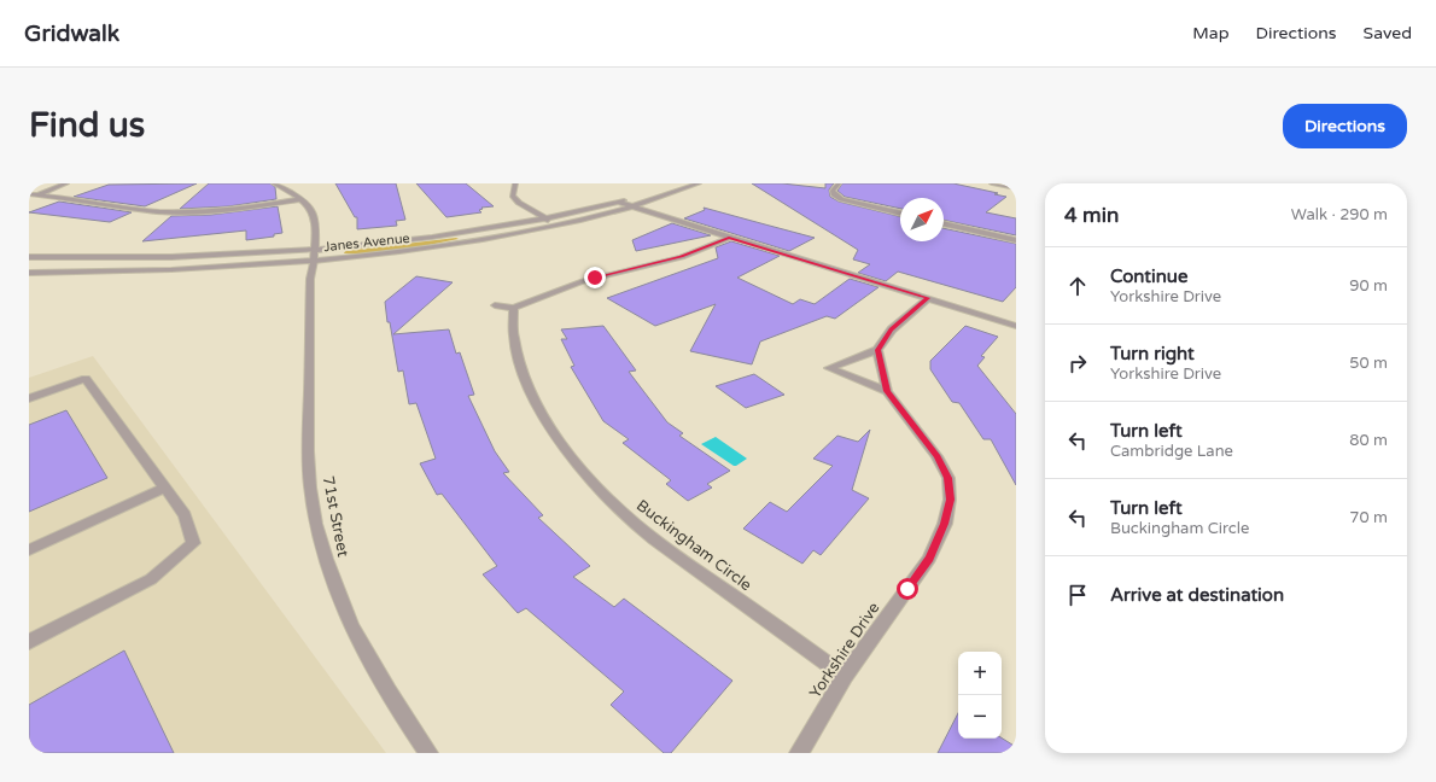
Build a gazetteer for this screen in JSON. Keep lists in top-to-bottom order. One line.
{"streets":{"street":["Janes Avenue","71st Street","Buckingham Circle","Yorkshire Drive"]},"crossings":[["Janes Avenue","71st Street"],["Buckingham Circle","Yorkshire Drive"]],"north":"top right","page":{"header":"Gridwalk","nav":["Map","Directions","Saved"],"buttons":"Directions","title":"Find us","heading":["4 min","Walk · 290 m"],"list":[["Continue","Yorkshire Drive","90 m"],["Turn right","Yorkshire Drive","50 m"],["Turn left","Cambridge Lane","80 m"],["Turn left","Buckingham Circle","70 m"],"Arrive at destination"],"map_buttons":["+","−"]}}
